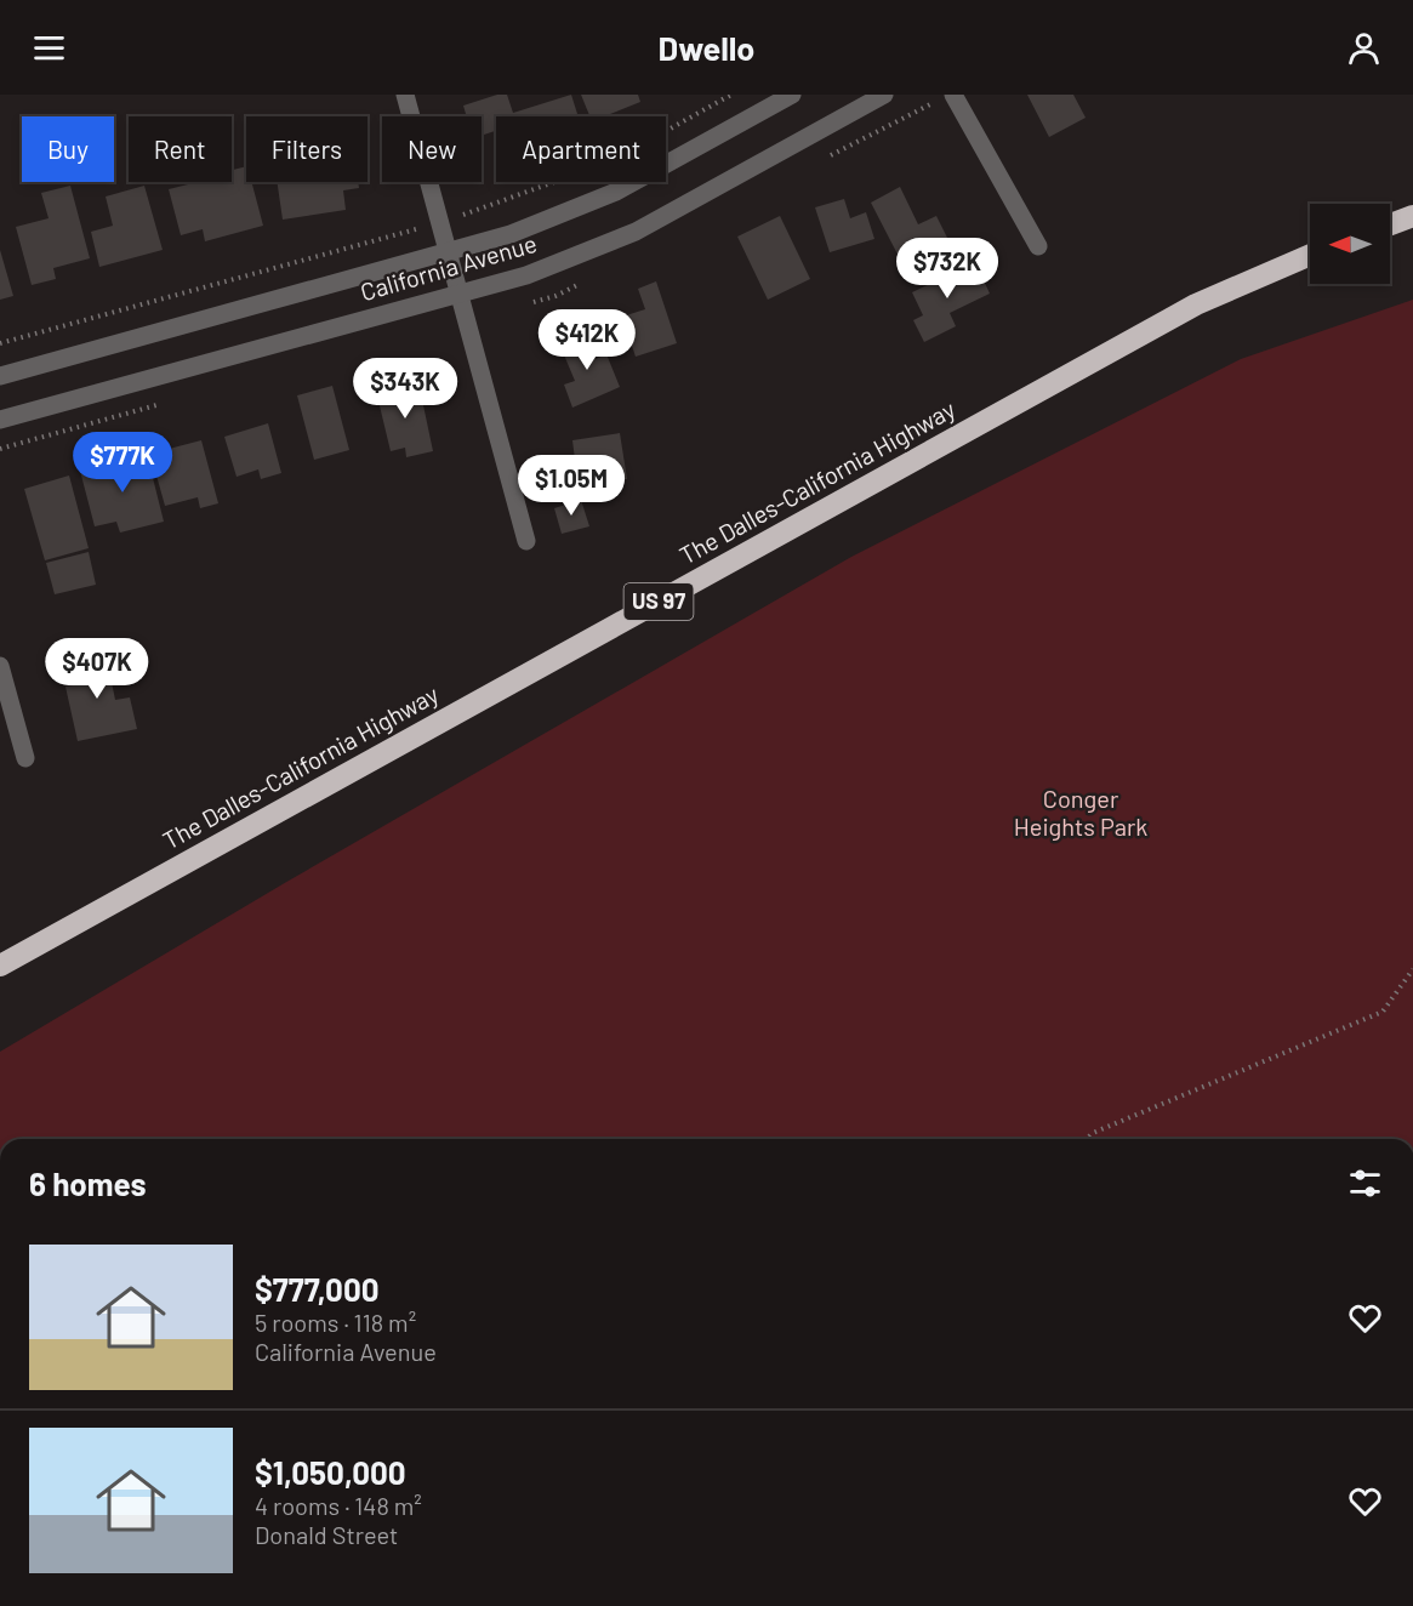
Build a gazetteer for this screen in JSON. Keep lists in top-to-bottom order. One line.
{"streets":{"highway":["The Dalles-California Highway","US 97"],"street":["California Avenue"]},"parks":["Conger Heights Park"],"north":"left","page":{"header":"Dwello","chip":["Buy","Rent","Filters","New","Apartment"],"price":["$732K","$412K","$343K","$777K","$1.05M","$407K"],"heading":"6 homes","list":[{"name":"$777,000","note":"5 rooms · 118 m² · California Avenue"},{"name":"$1,050,000","note":"4 rooms · 148 m² · Donald Street"}]}}
